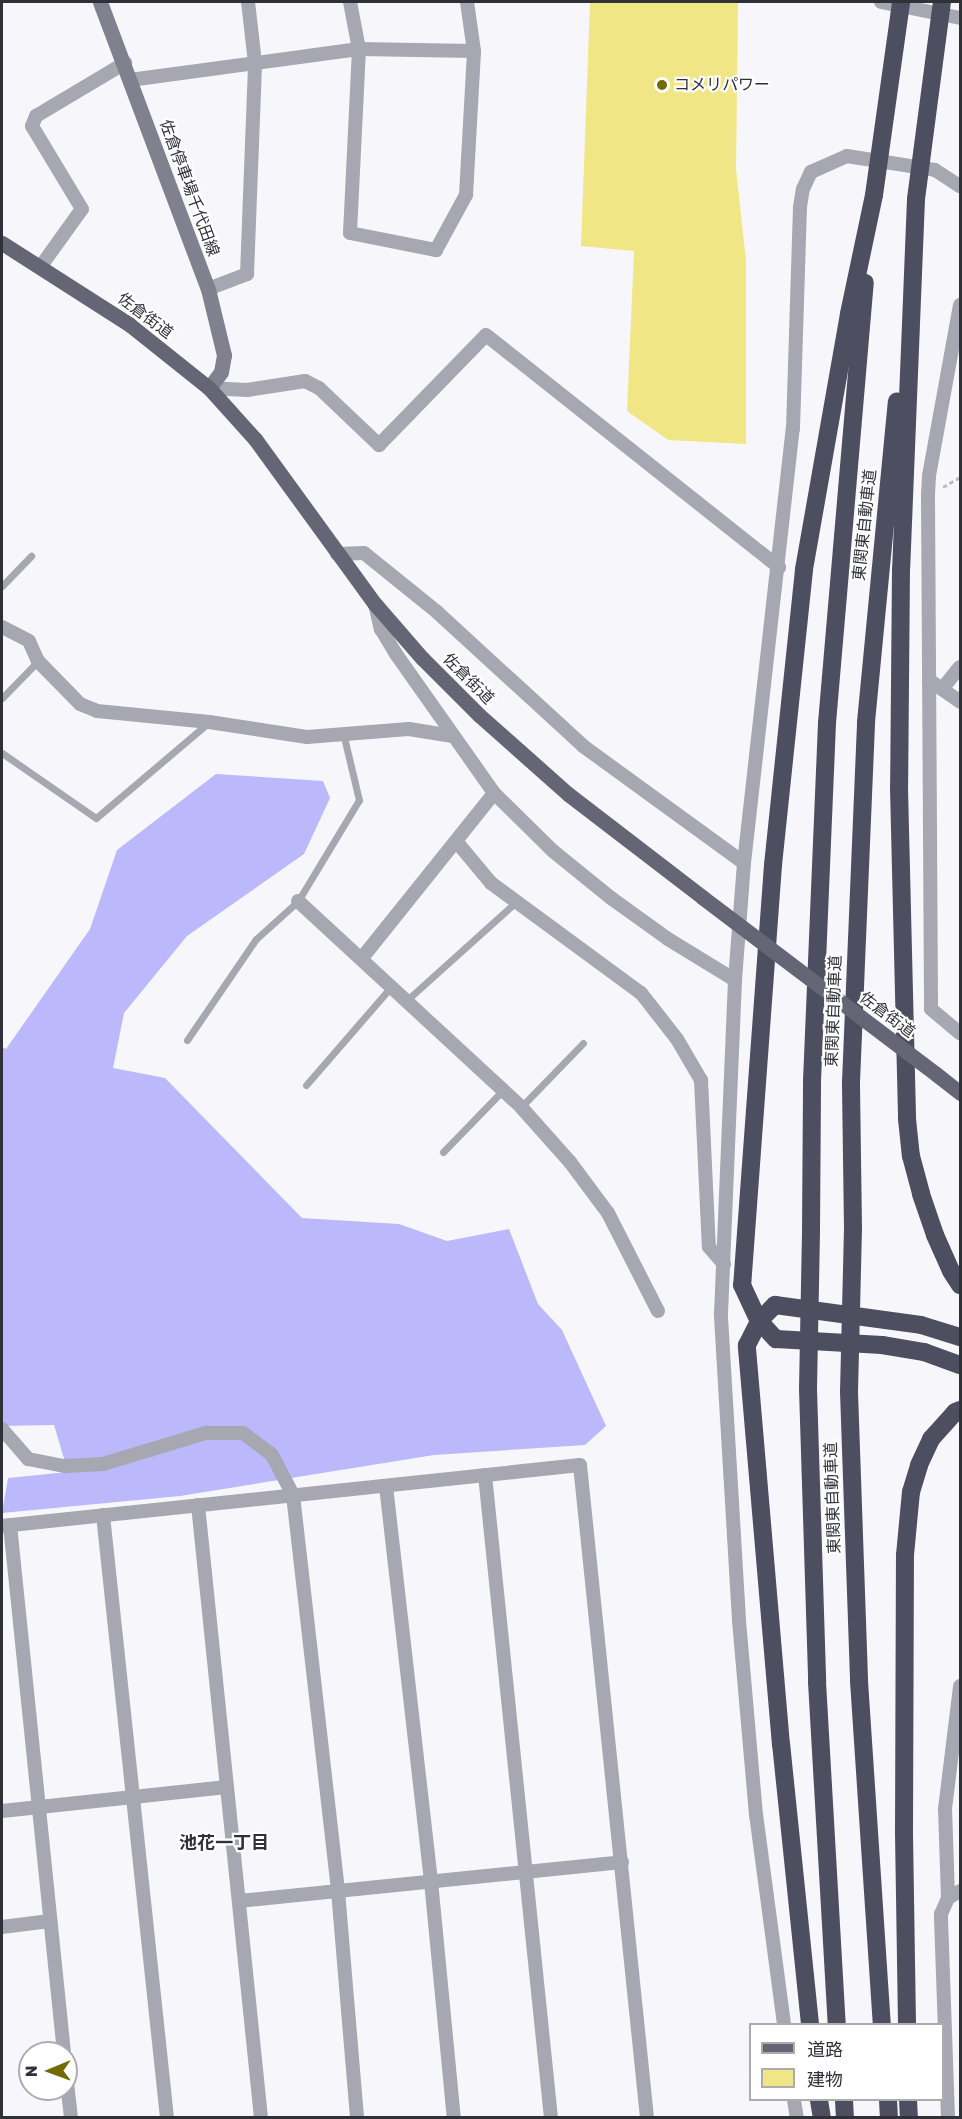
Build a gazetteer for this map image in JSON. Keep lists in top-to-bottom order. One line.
{"streets":{"highway":["東関東自動車道"],"main road":["佐倉停車場千代田線","佐倉街道"]},"crossings":[["佐倉停車場千代田線","佐倉街道"]],"districts":["池花一丁目"],"places":["コメリパワー"],"legend":["道路","建物"],"north":"left"}
